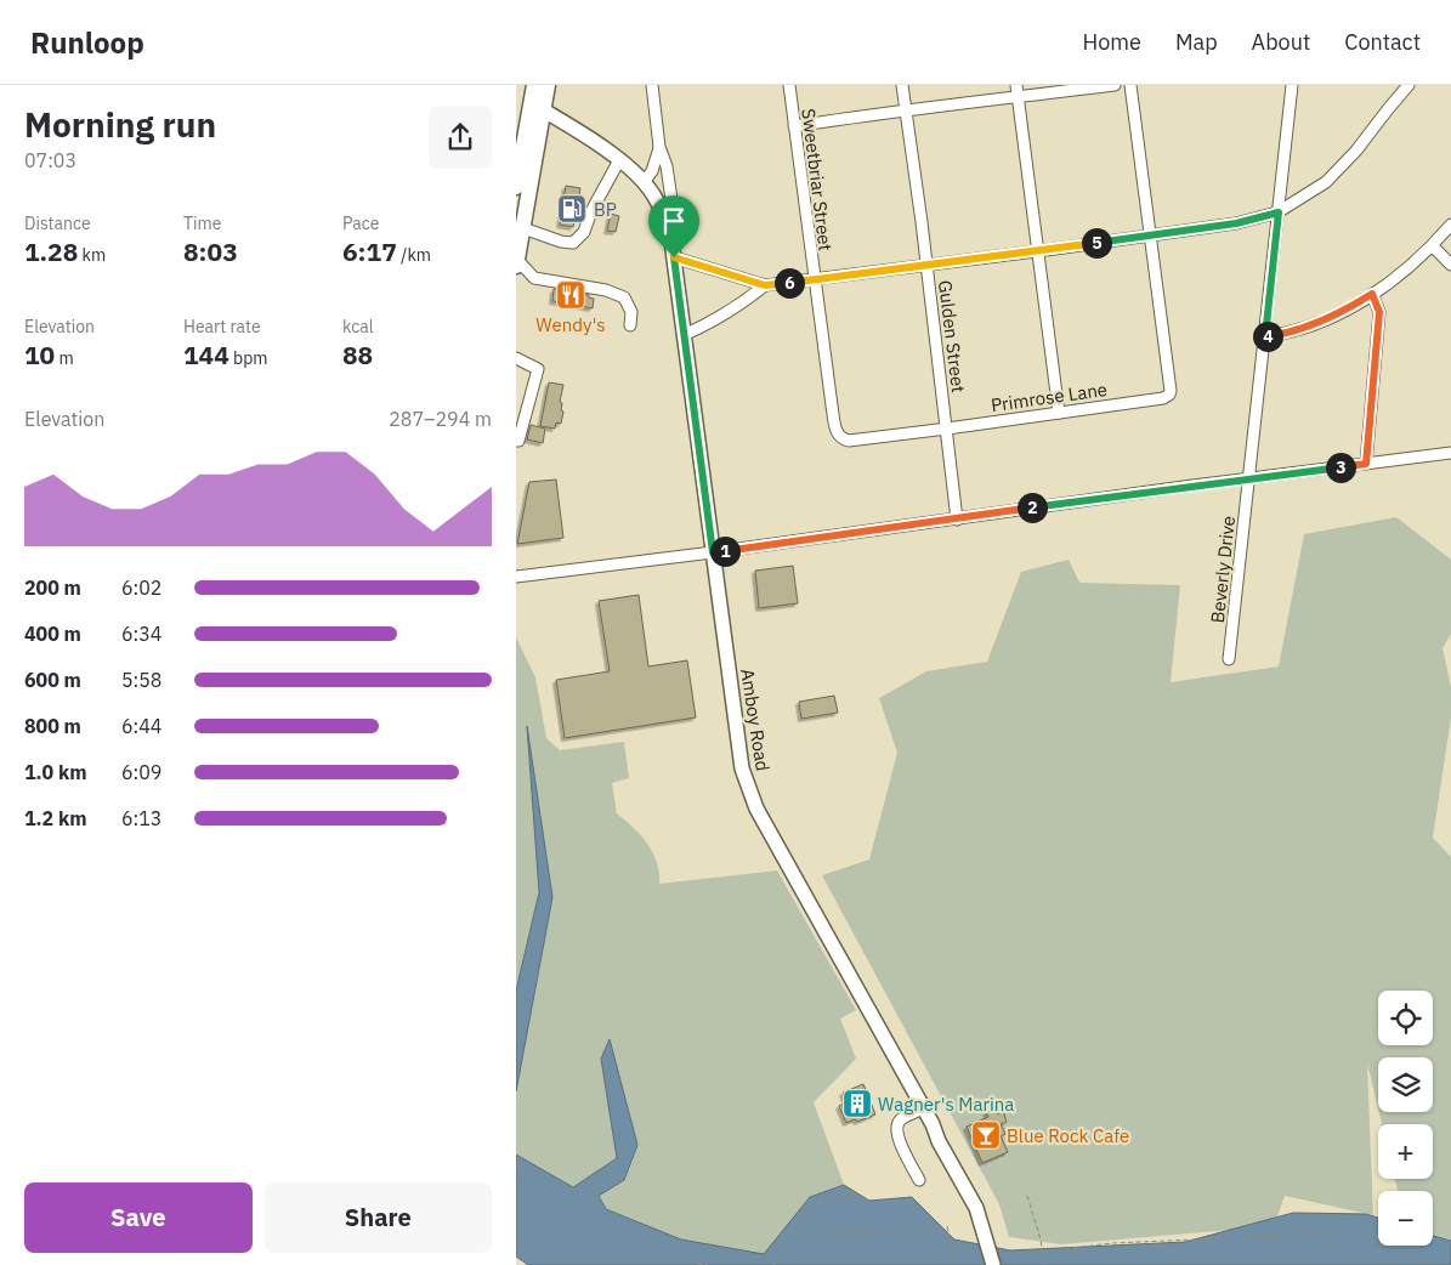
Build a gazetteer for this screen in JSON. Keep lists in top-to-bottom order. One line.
{"streets":{"main road":["Amboy Road"],"street":["Sweetbriar Street","Gulden Street","Primrose Lane","Beverly Drive"]},"crossings":[["Sweetbriar Street","Primrose Lane"],["Gulden Street","Primrose Lane"]],"places":{"fuel station":["BP"],"restaurant":["Wendy's"],"building":["Wagner's Marina"],"bar":["Blue Rock Cafe"]},"page":{"header":"Runloop","nav":["Home","Map","About","Contact"],"heading":["Morning run","07:03"],"stats":[["Distance","1.28 km"],["Time","8:03"],["Pace","6:17 /km"],["Elevation","10 m"],["Heart rate","144 bpm"],["kcal","88"]],"pins":["5","6","4","3","2","1"],"chart":["Elevation","287–294 m"],"list":[{"name":"200 m","note":"6:02"},{"name":"400 m","note":"6:34"},{"name":"600 m","note":"5:58"},{"name":"800 m","note":"6:44"},{"name":"1.0 km","note":"6:09"},{"name":"1.2 km","note":"6:13"}],"map_buttons":["+","−"],"buttons":["Save","Share"]}}
